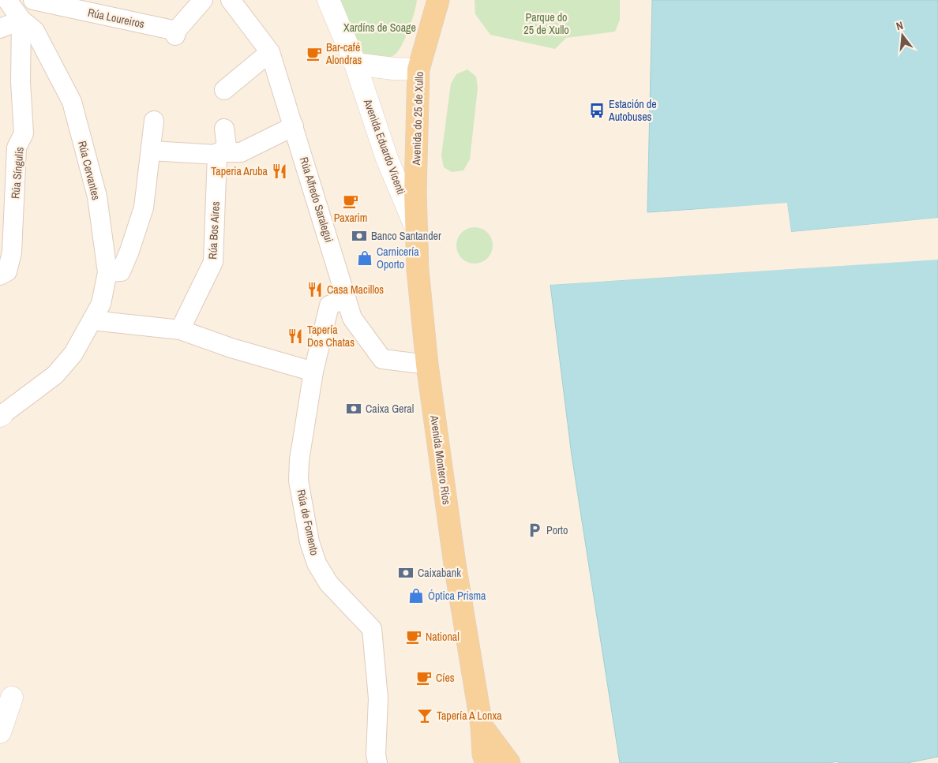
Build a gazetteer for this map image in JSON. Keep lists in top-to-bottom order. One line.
{"streets":{"main road":["Avenida do 25 de Xullo","Avenida Montero Ríos"],"street":["Rúa Loureiros","Avenida Eduardo Vicenti","Rúa Cervantes","Rúa Síngulis","Rúa Alfredo Saralegui","Rúa Bos Aires","Rúa de Fomento"]},"crossings":[["Avenida do 25 de Xullo","Avenida Montero Ríos"],["Avenida Eduardo Vicenti","Avenida Montero Ríos"],["Rúa Cervantes","Rúa Síngulis"],["Rúa Alfredo Saralegui","Avenida Montero Ríos"],["Rúa Alfredo Saralegui","Rúa de Fomento"]],"parks":["Parque do 25 de Xullo","Xardíns de Soage"],"places":{"cafe":["Bar-café Alondras","Paxarim","National","Cíes"],"bus stop":["Estación de Autobuses"],"restaurant":["Taperia Aruba","Casa Macillos","Tapería Dos Chatas"],"bank":["Banco Santander","Caixa Geral","Caixabank"],"shop":["Carnicería Oporto","Óptica Prisma"],"parking":["Porto"],"bar":["Tapería A Lonxa"]},"north":"top"}
